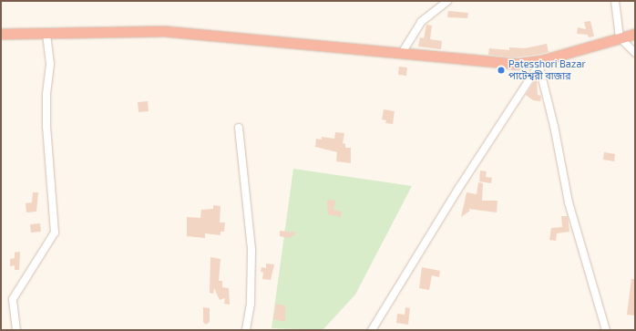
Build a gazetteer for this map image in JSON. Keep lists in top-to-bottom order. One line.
{"places":["Patesshori Bazar পাটেশ্বরী বাজার"]}
